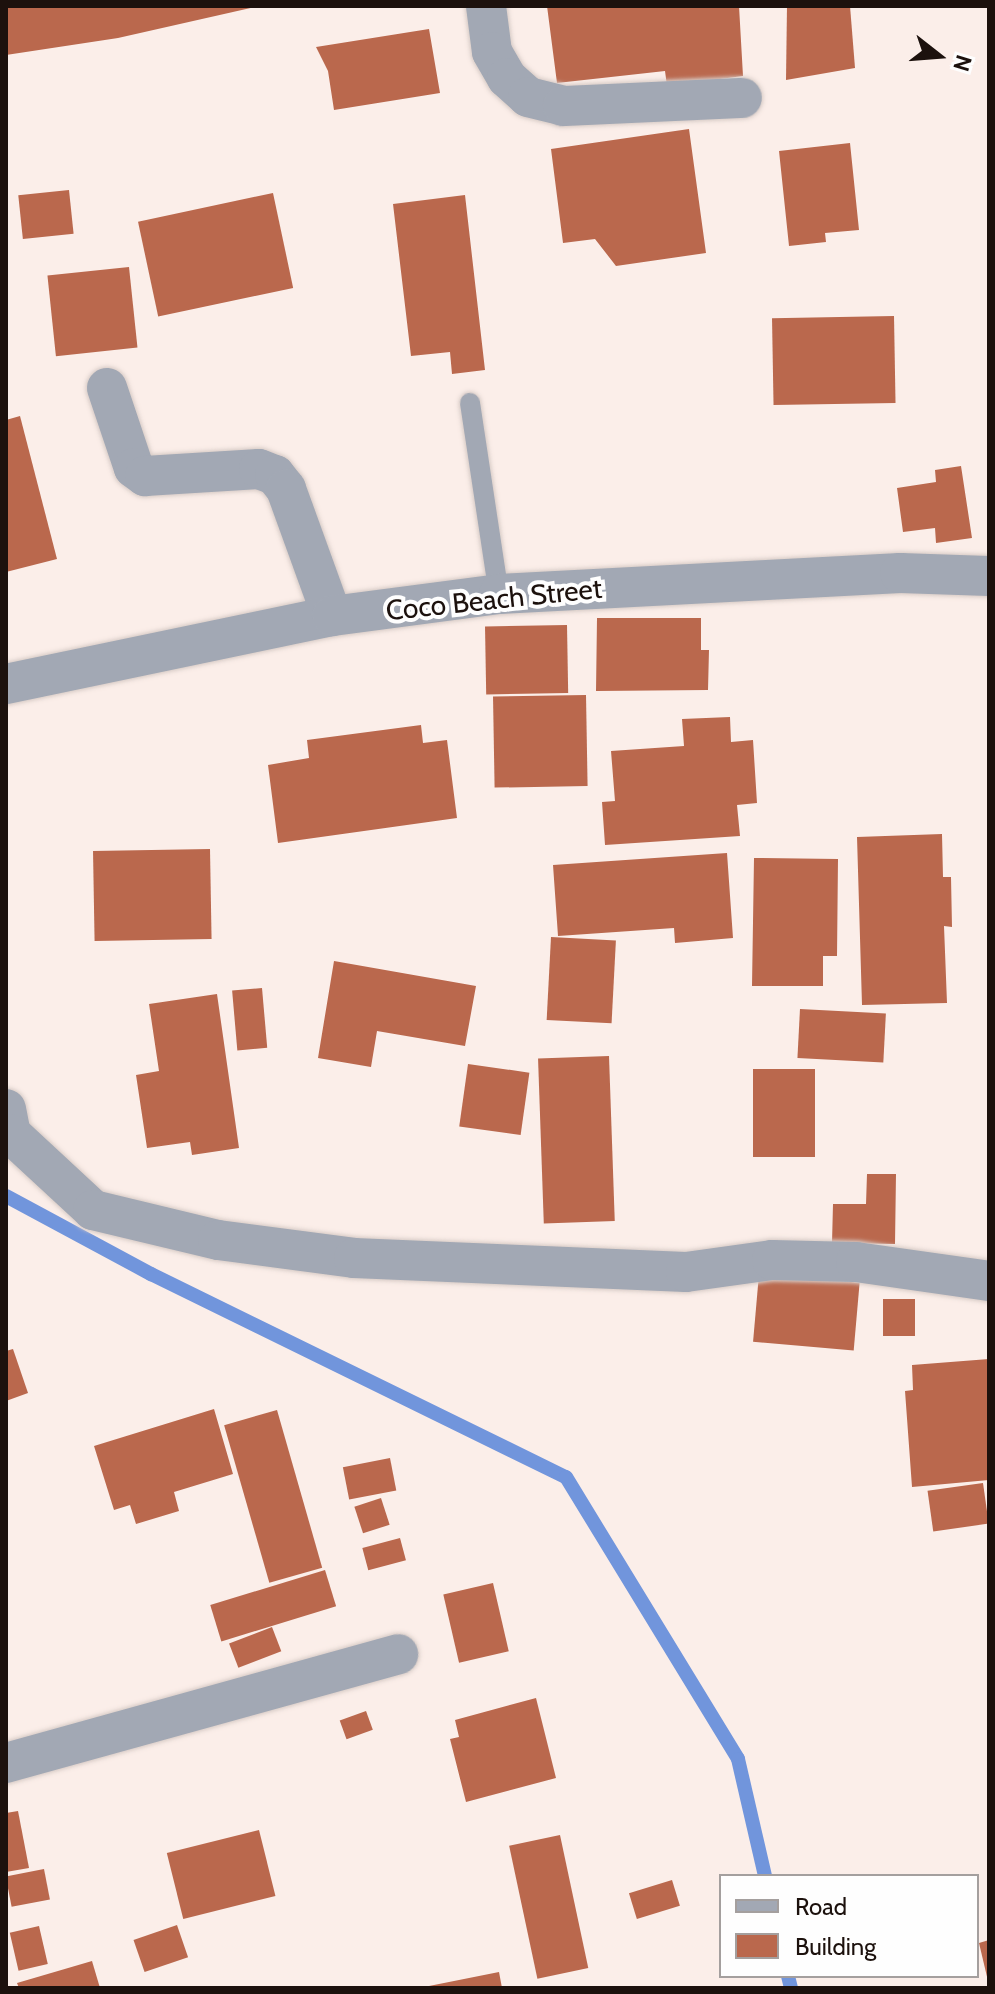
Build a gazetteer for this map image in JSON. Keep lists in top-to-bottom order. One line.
{"streets":{"street":["Coco Beach Street"]},"legend":["Road","Building"],"north":"right"}
